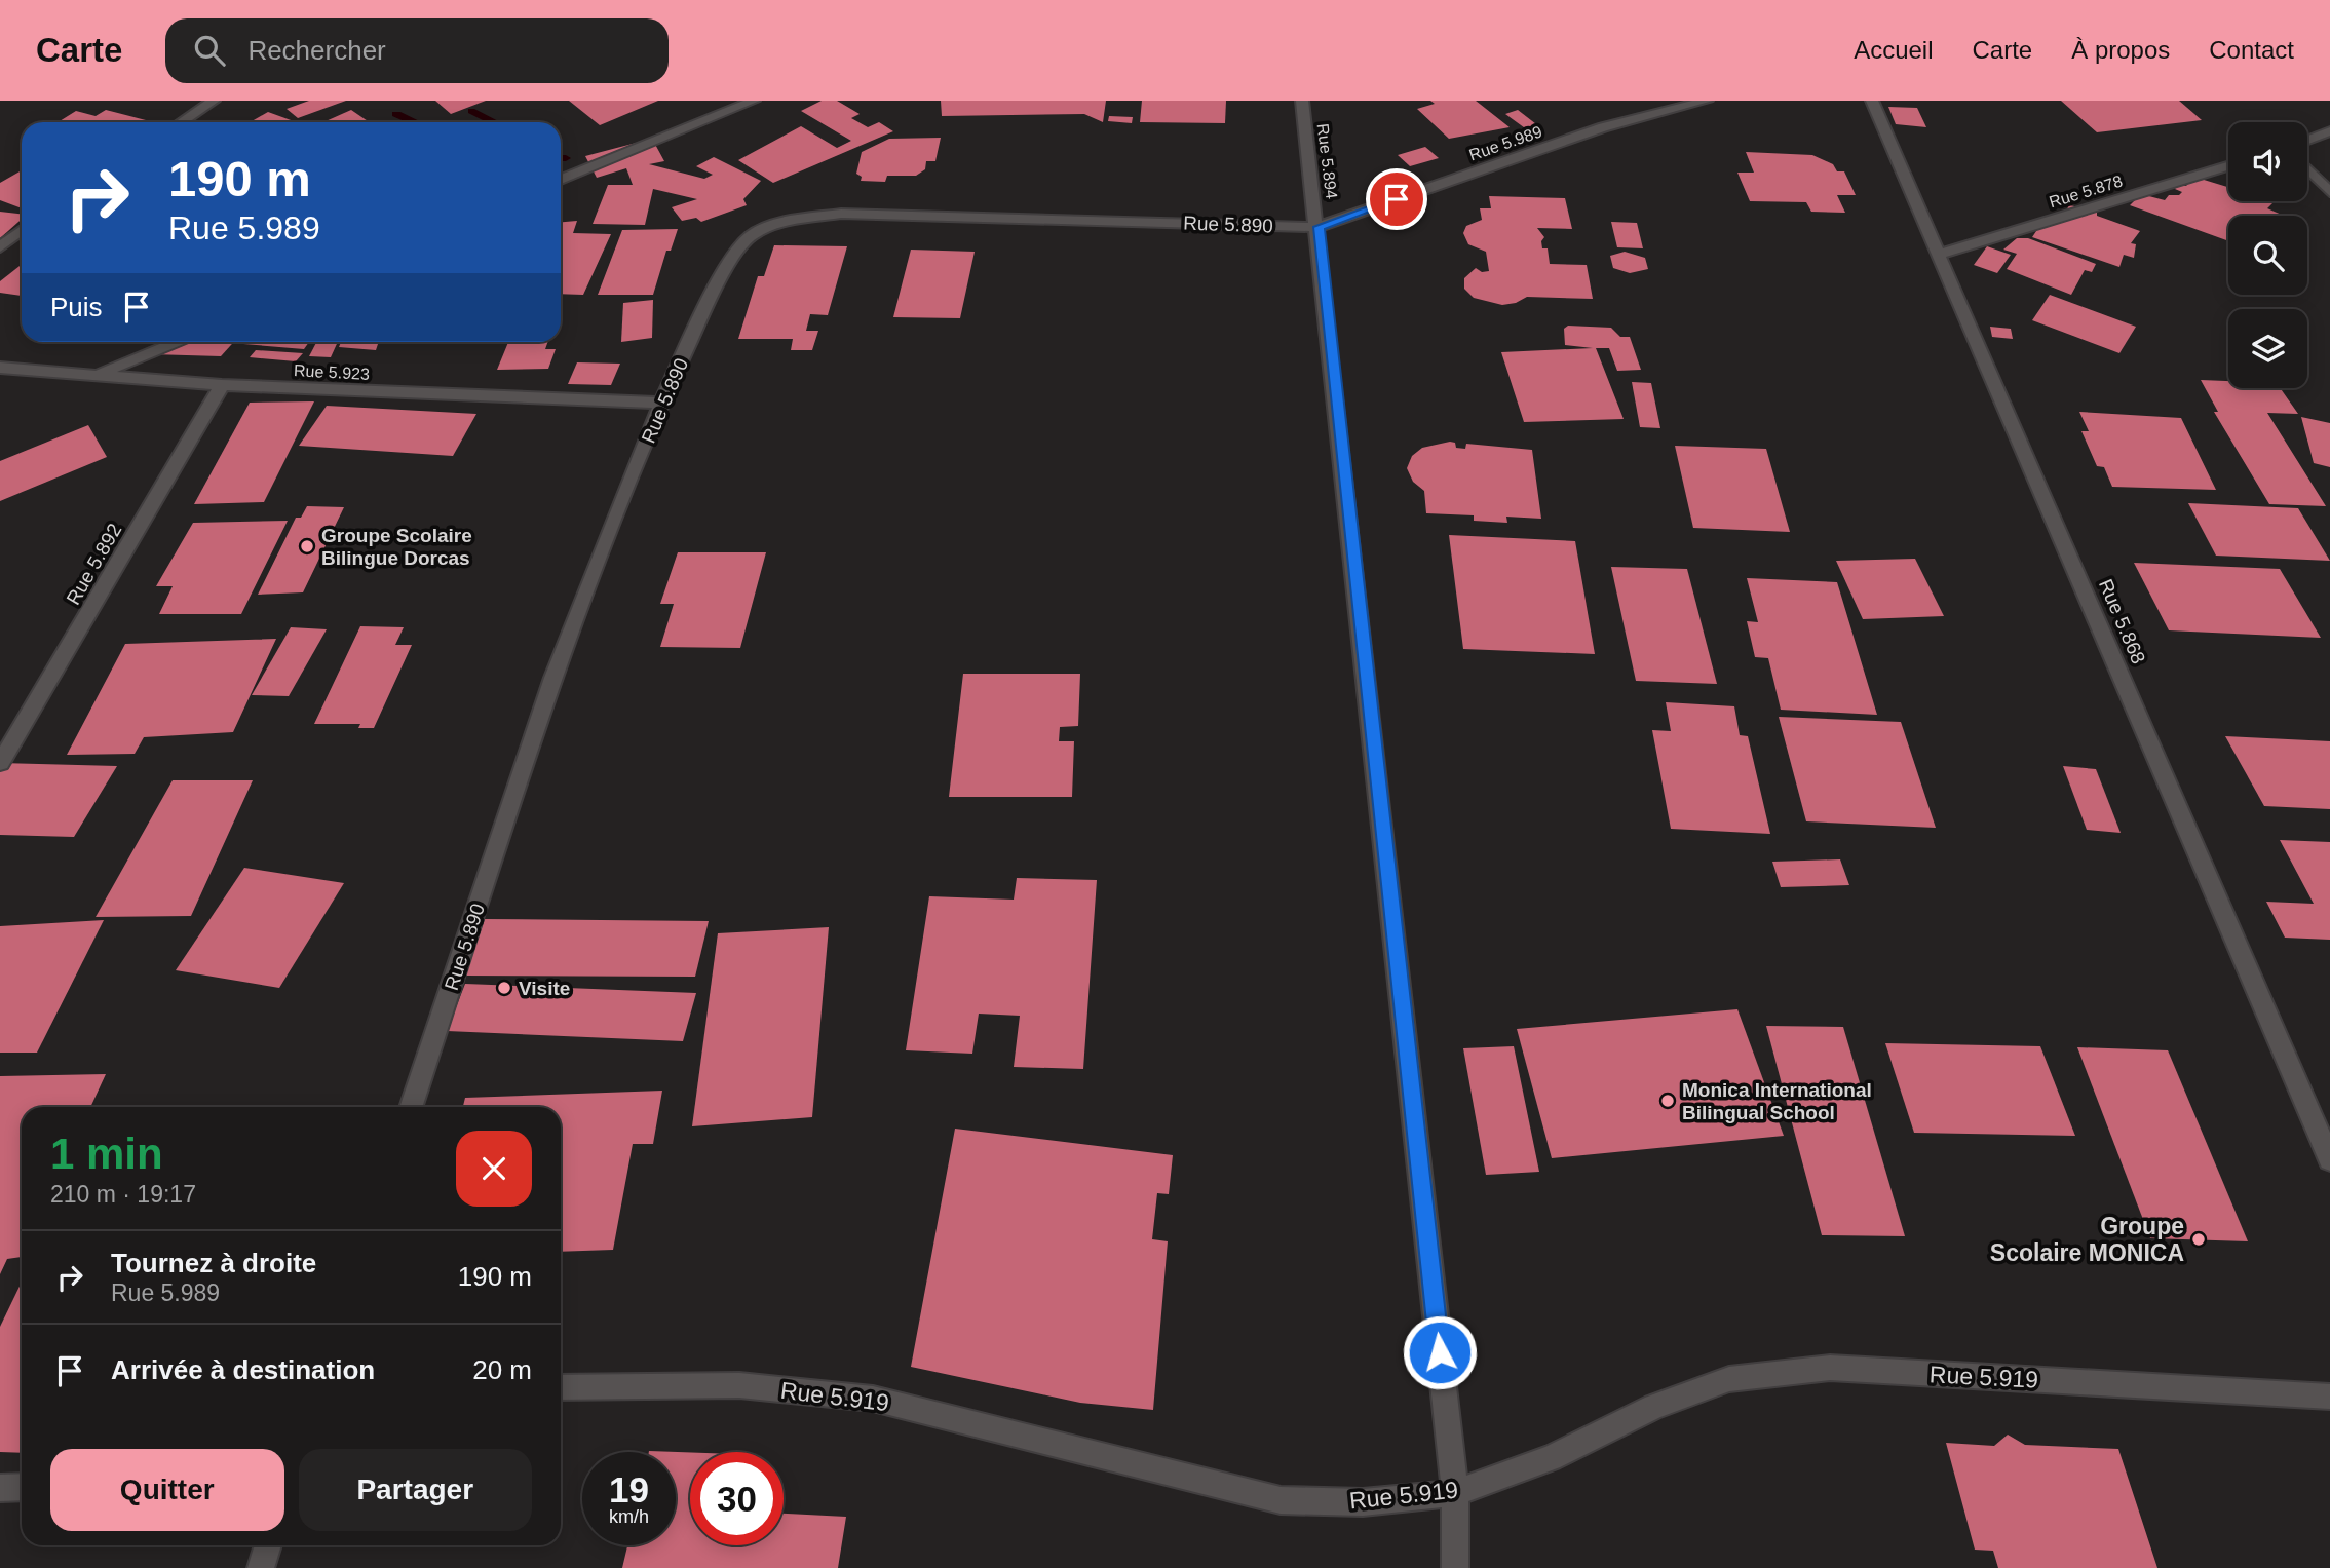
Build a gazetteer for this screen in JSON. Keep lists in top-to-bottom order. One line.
{"streets":{"street":["Rue 5.989","Rue 5.894","Rue 5.878","Rue 5.890","Rue 5.923","Rue 5.892","Rue 5.868","Rue 5.919"]},"crossings":[["Rue 5.989","Rue 5.894"],["Rue 5.989","Rue 5.890"],["Rue 5.894","Rue 5.890"],["Rue 5.894","Rue 5.919"],["Rue 5.878","Rue 5.868"],["Rue 5.890","Rue 5.923"],["Rue 5.923","Rue 5.892"]],"places":["Groupe Scolaire Bilingue Dorcas","Visite","Monica International Bilingual School","Groupe Scolaire MONICA"],"page":{"header":"Carte","search":"Rechercher","nav":["Accueil","Carte","À propos","Contact"],"turn":["190 m","Rue 5.989"],"then":"Puis","heading":["1 min","210 m · 19:17"],"list":[{"name":"Tournez à droite","note":"Rue 5.989","value":"190 m"},{"name":"Arrivée à destination","value":"20 m"}],"buttons":["Quitter","Partager"],"speed":"19 km/h","limit":"30"}}
